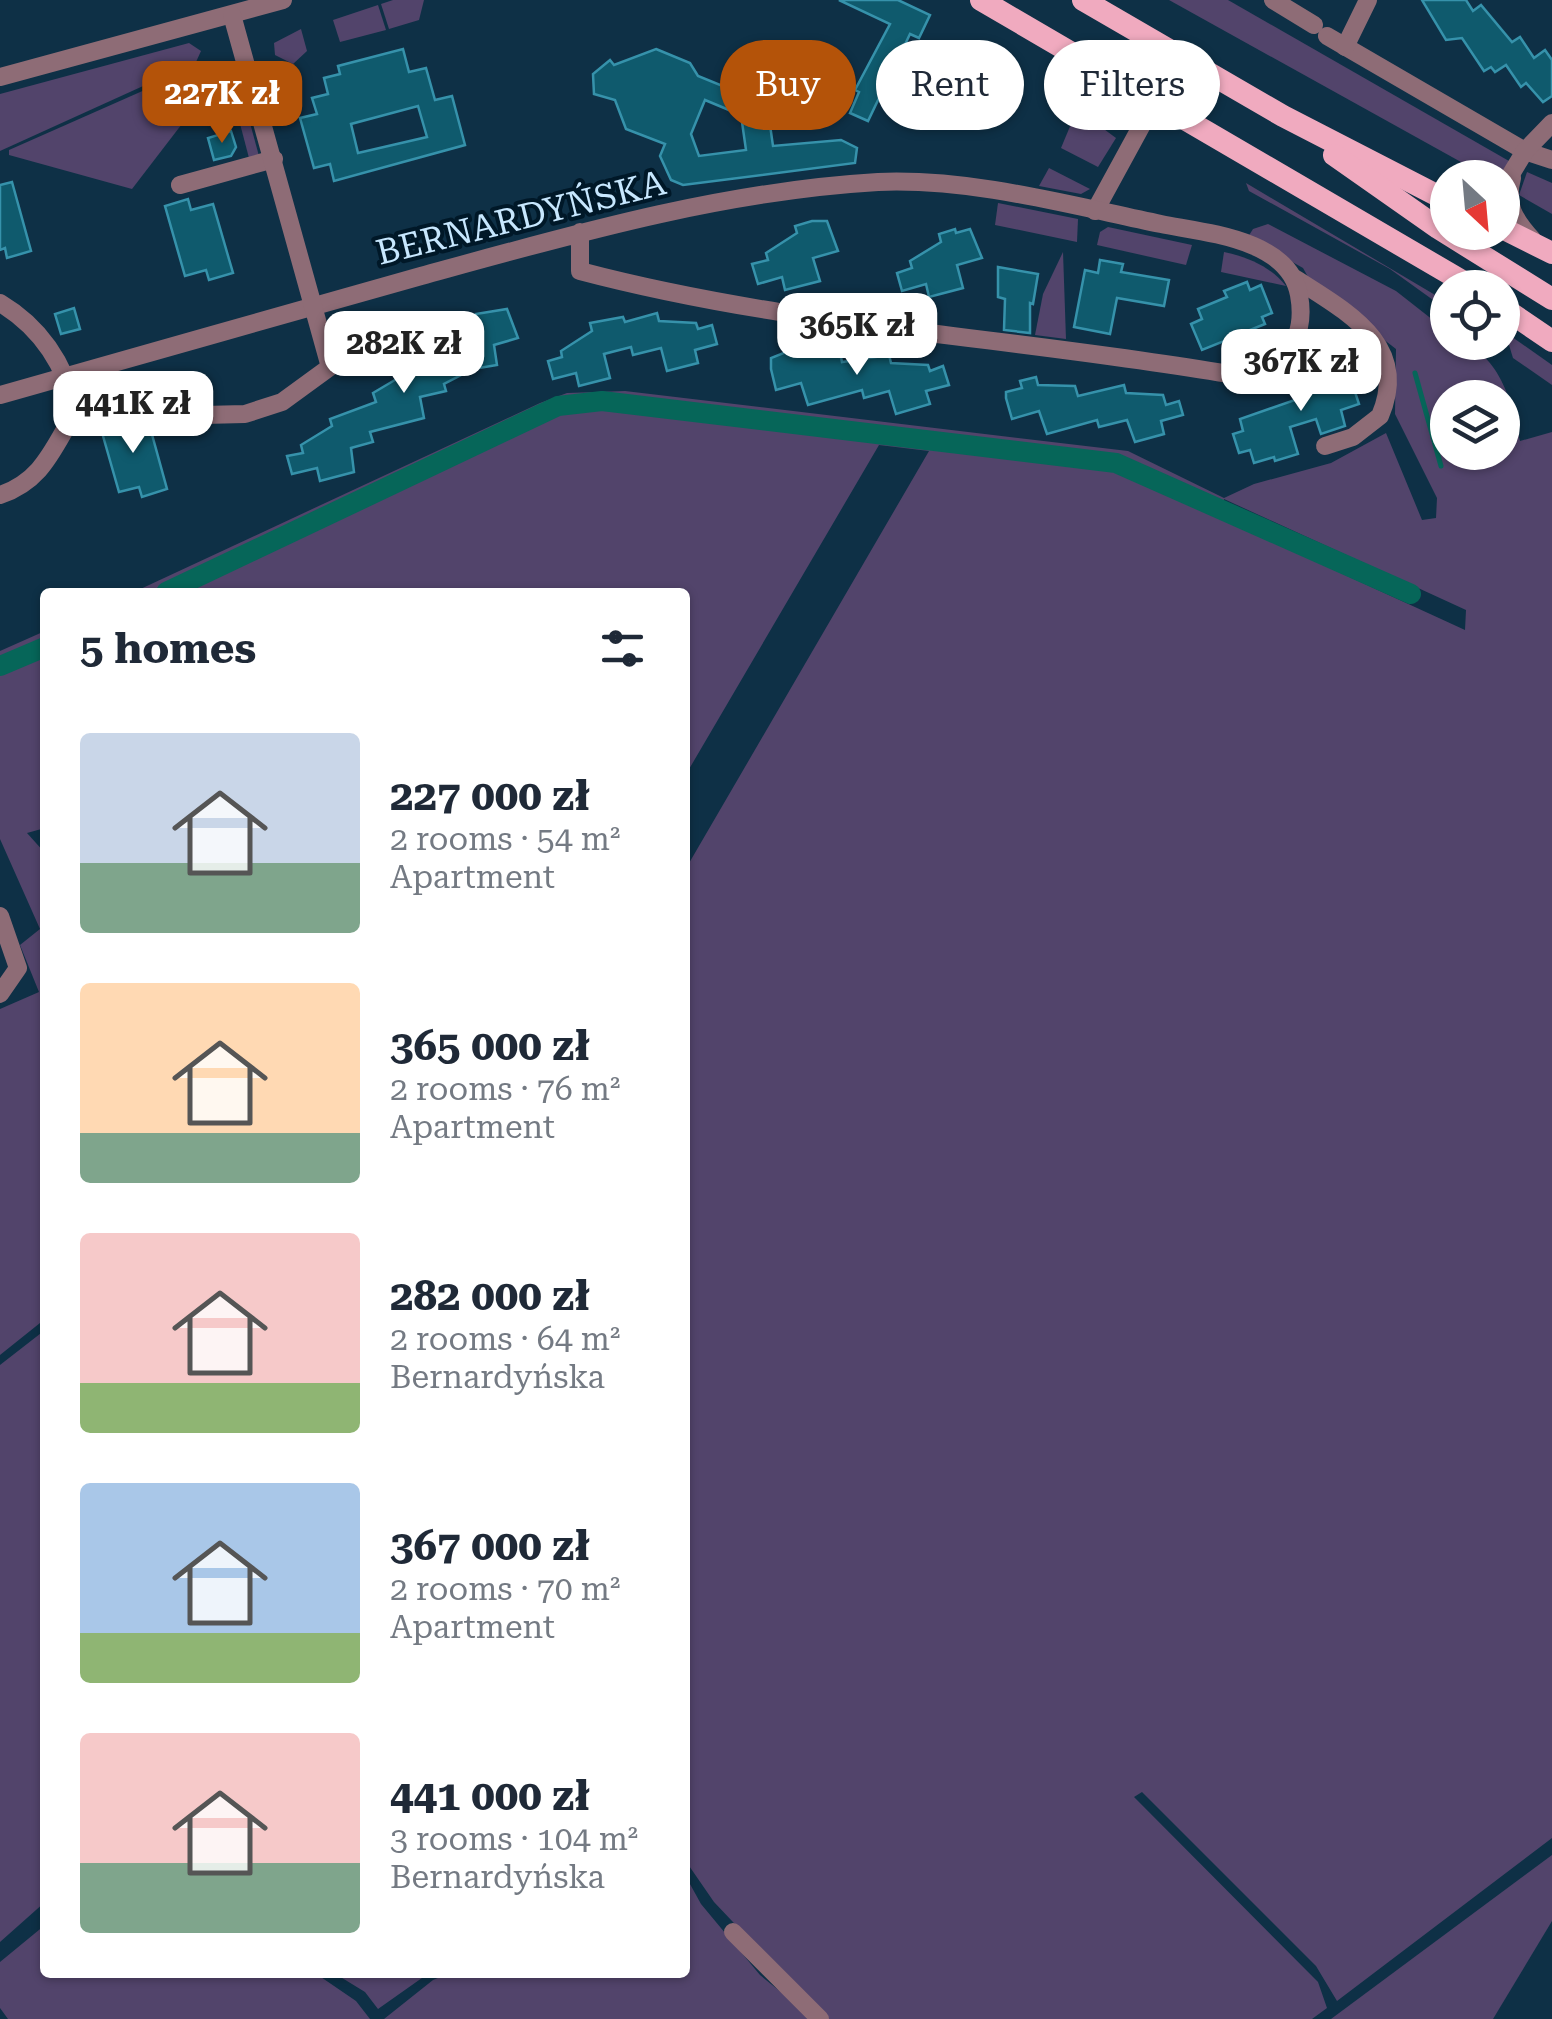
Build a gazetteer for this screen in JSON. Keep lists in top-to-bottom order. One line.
{"streets":{"street":["BERNARDYŃSKA"]},"north":"bottom right","page":{"chip":["Buy","Rent","Filters"],"price":["227K zł","365K zł","282K zł","367K zł","441K zł"],"heading":"5 homes","list":[{"name":"227 000 zł","note":"2 rooms · 54 m² · Apartment"},{"name":"365 000 zł","note":"2 rooms · 76 m² · Apartment"},{"name":"282 000 zł","note":"2 rooms · 64 m² · Bernardyńska"},{"name":"367 000 zł","note":"2 rooms · 70 m² · Apartment"},{"name":"441 000 zł","note":"3 rooms · 104 m² · Bernardyńska"}]}}
